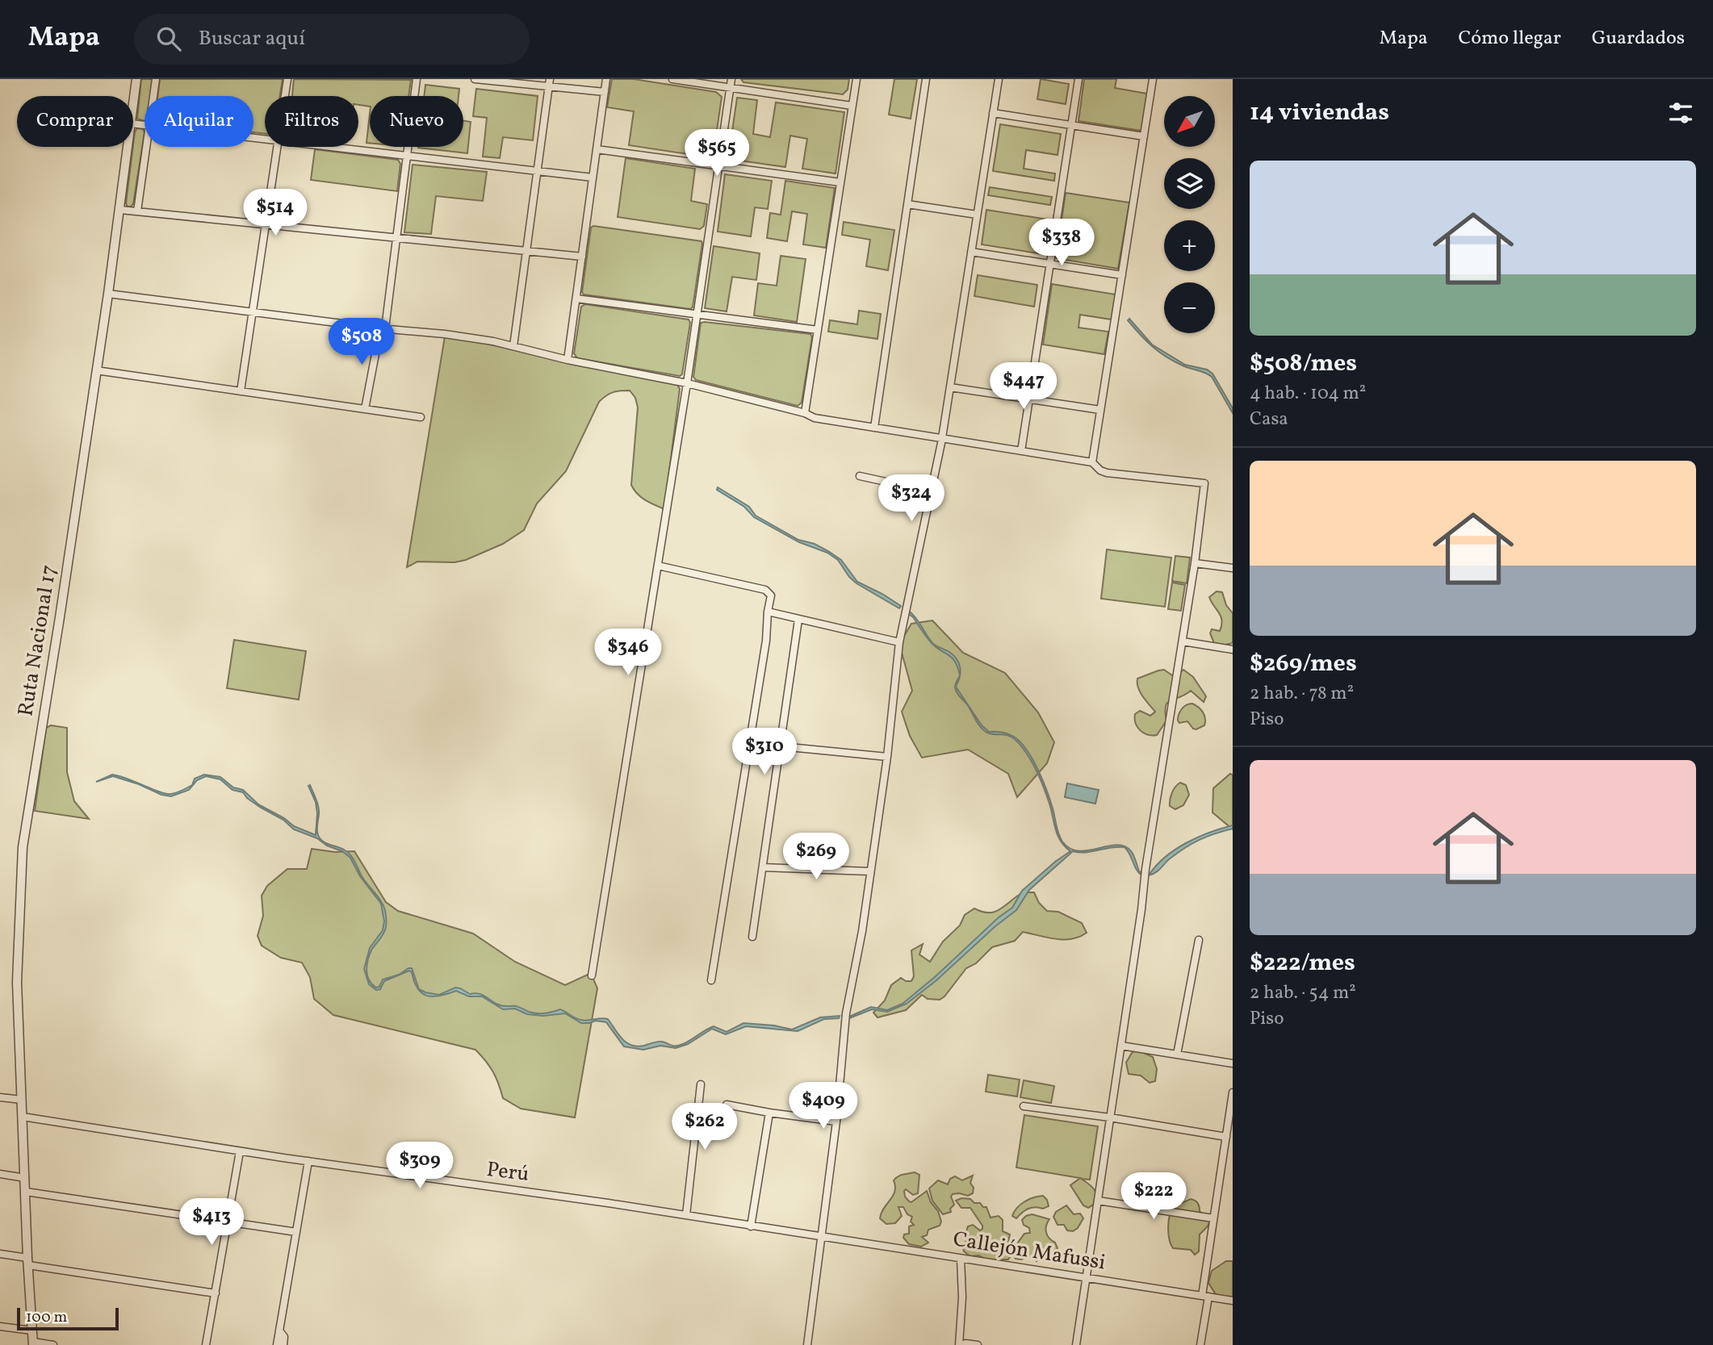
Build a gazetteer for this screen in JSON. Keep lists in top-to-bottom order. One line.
{"streets":{"street":["Ruta Nacional 17","Perú","Callejón Mafussi"]},"crossings":[["Ruta Nacional 17","Perú"],["Perú","Callejón Mafussi"]],"scale_bar":"100 m","north":"bottom left","page":{"header":"Mapa","search":"Buscar aquí","nav":["Mapa","Cómo llegar","Guardados"],"heading":"14 viviendas","map_buttons":["+","−"],"chip":["Comprar","Alquilar","Filtros","Nuevo"],"price":["$565","$514","$338","$508","$447","$324","$346","$310","$269","$409","$262","$309","$222","$413"],"list":[{"name":"$508/mes","note":"4 hab. · 104 m² · Casa"},{"name":"$269/mes","note":"2 hab. · 78 m² · Piso"},{"name":"$222/mes","note":"2 hab. · 54 m² · Piso"}],"scale":"100 m"}}
